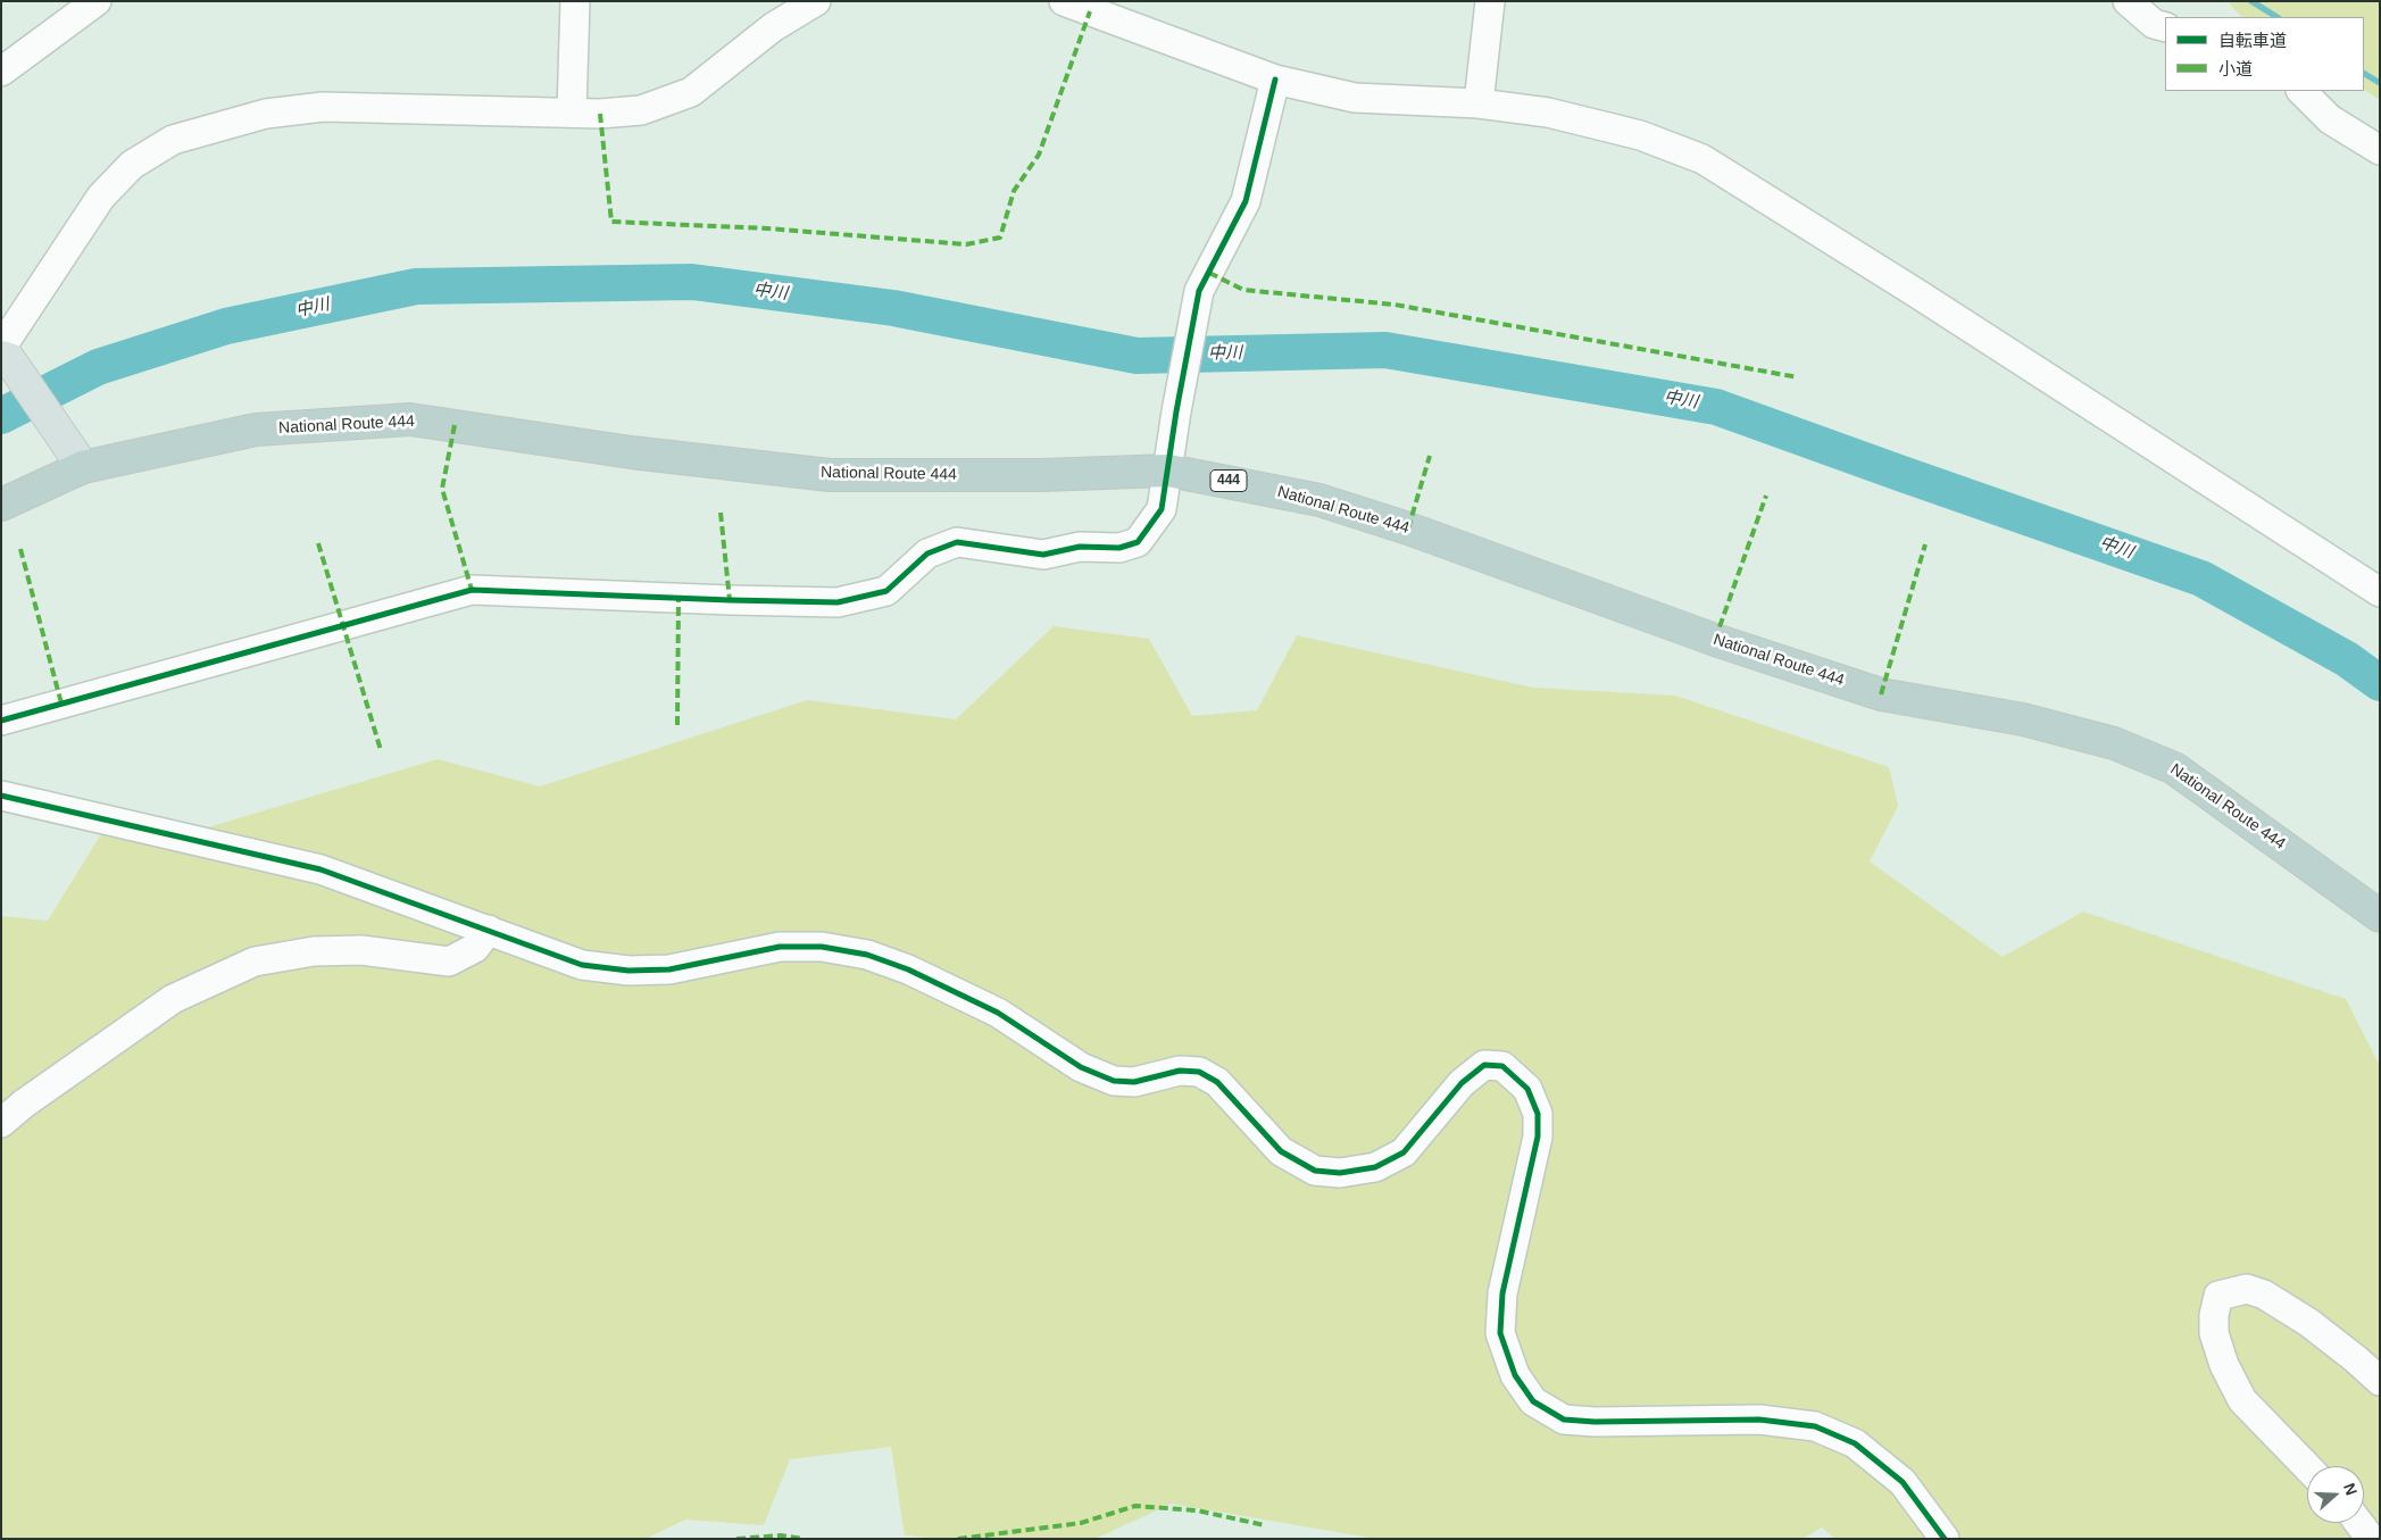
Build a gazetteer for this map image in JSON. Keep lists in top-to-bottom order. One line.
{"streets":{"highway":["National Route 444","444"]},"water":["中川"],"legend":["自転車道","小道"],"north":"right"}
